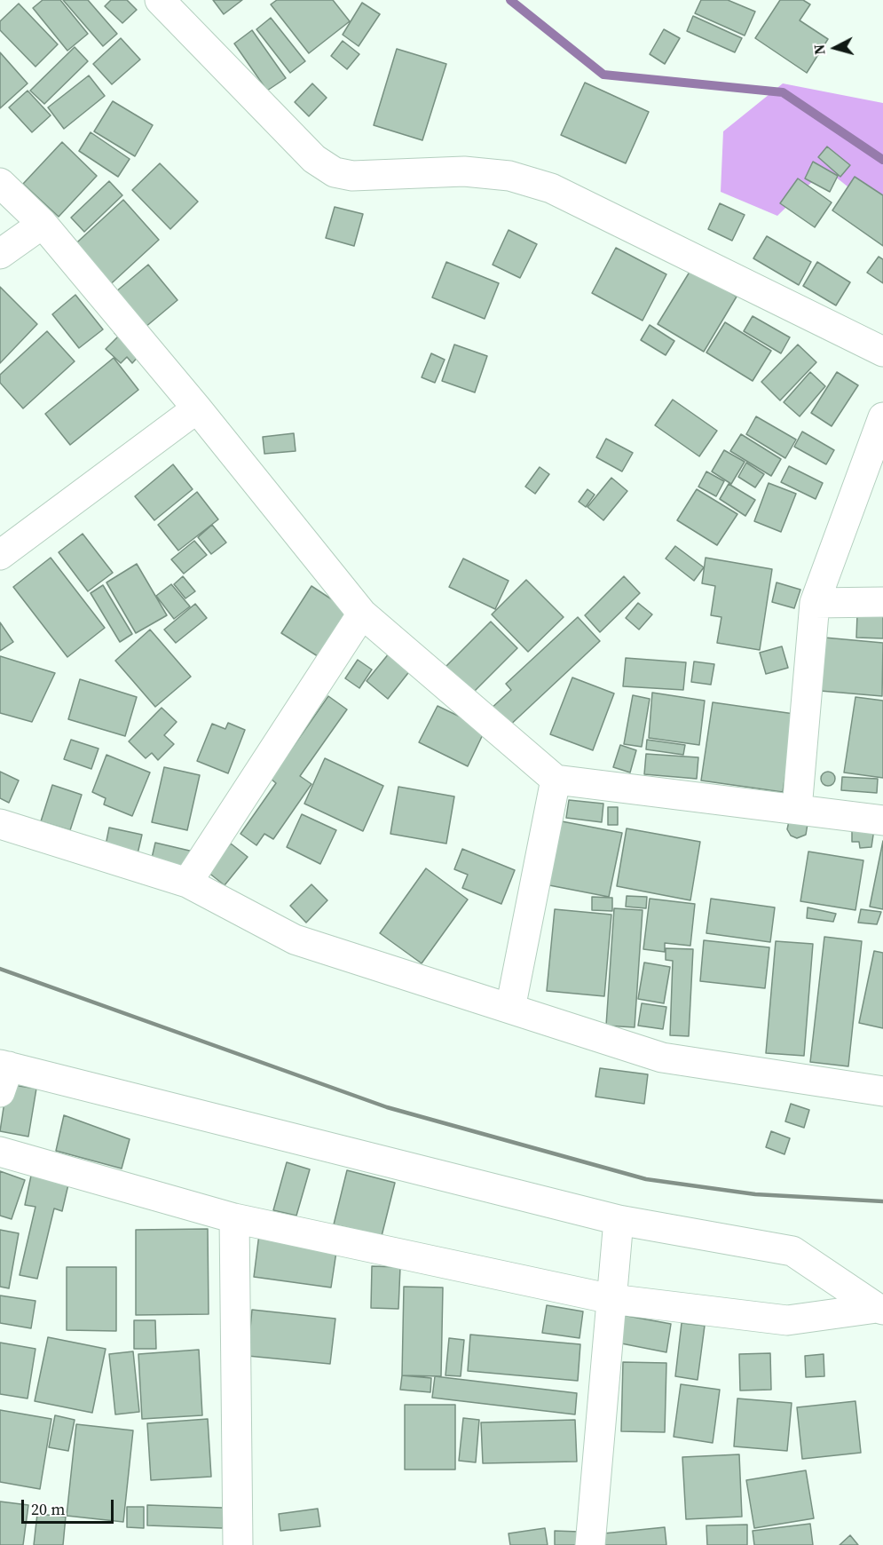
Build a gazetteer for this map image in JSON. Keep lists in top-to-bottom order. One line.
{"scale_bar":"20 m","north":"left"}
